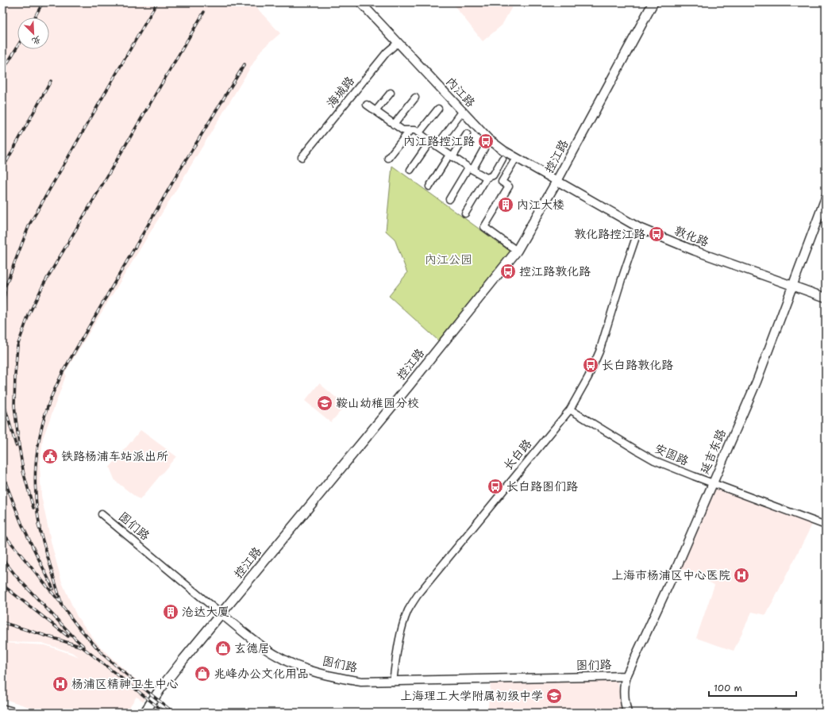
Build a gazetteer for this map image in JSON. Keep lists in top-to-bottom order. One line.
{"streets":{"main road":["控江路"],"street":["海城路","内江路","敦化路","延吉东路","长白路","安图路","图们路"]},"crossings":[["海城路","内江路"],["内江路","控江路"],["内江路","敦化路"],["控江路","敦化路"],["控江路","图们路"],["敦化路","延吉东路"],["敦化路","长白路"],["延吉东路","安图路"],["延吉东路","图们路"],["长白路","安图路"],["长白路","图们路"]],"parks":["内江公园"],"places":{"bus stop":["内江路控江路","敦化路控江路","控江路敦化路","长白路敦化路","长白路图们路"],"building":["内江大楼","沧达大厦"],"school or university":["鞍山幼稚园分校","上海理工大学附属初级中学"],"public building":["铁路杨浦车站派出所"],"hospital":["上海市杨浦区中心医院","杨浦区精神卫生中心"],"shop":["玄德居","兆峰办公文化用品"]},"scale_bar":"100 m","north":"bottom right"}
